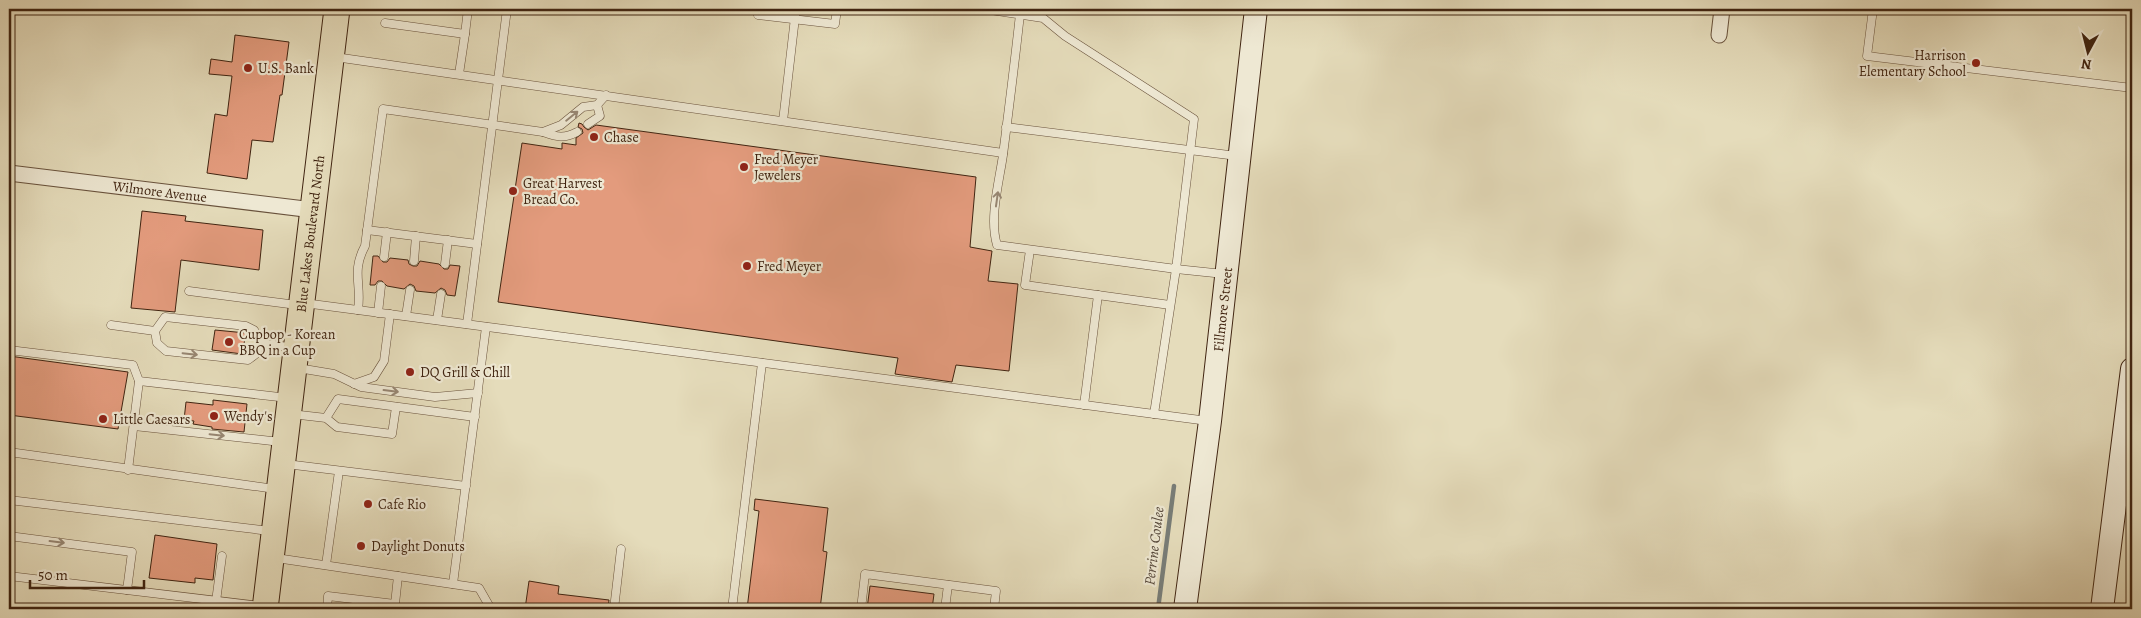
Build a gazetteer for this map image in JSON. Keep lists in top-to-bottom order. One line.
{"streets":{"main road":["Blue Lakes Boulevard North"],"street":["Wilmore Avenue","Fillmore Street"]},"crossings":[["Wilmore Avenue","Blue Lakes Boulevard North"]],"water":["Perrine Coulee"],"places":["Harrison Elementary School","U.S. Bank","Chase","Fred Meyer Jewelers","Great Harvest Bread Co.","Fred Meyer","Cupbop - Korean BBQ in a Cup","DQ Grill & Chill","Wendy's","Little Caesars","Cafe Rio","Daylight Donuts"],"scale_bar":"50 m","north":"bottom"}
